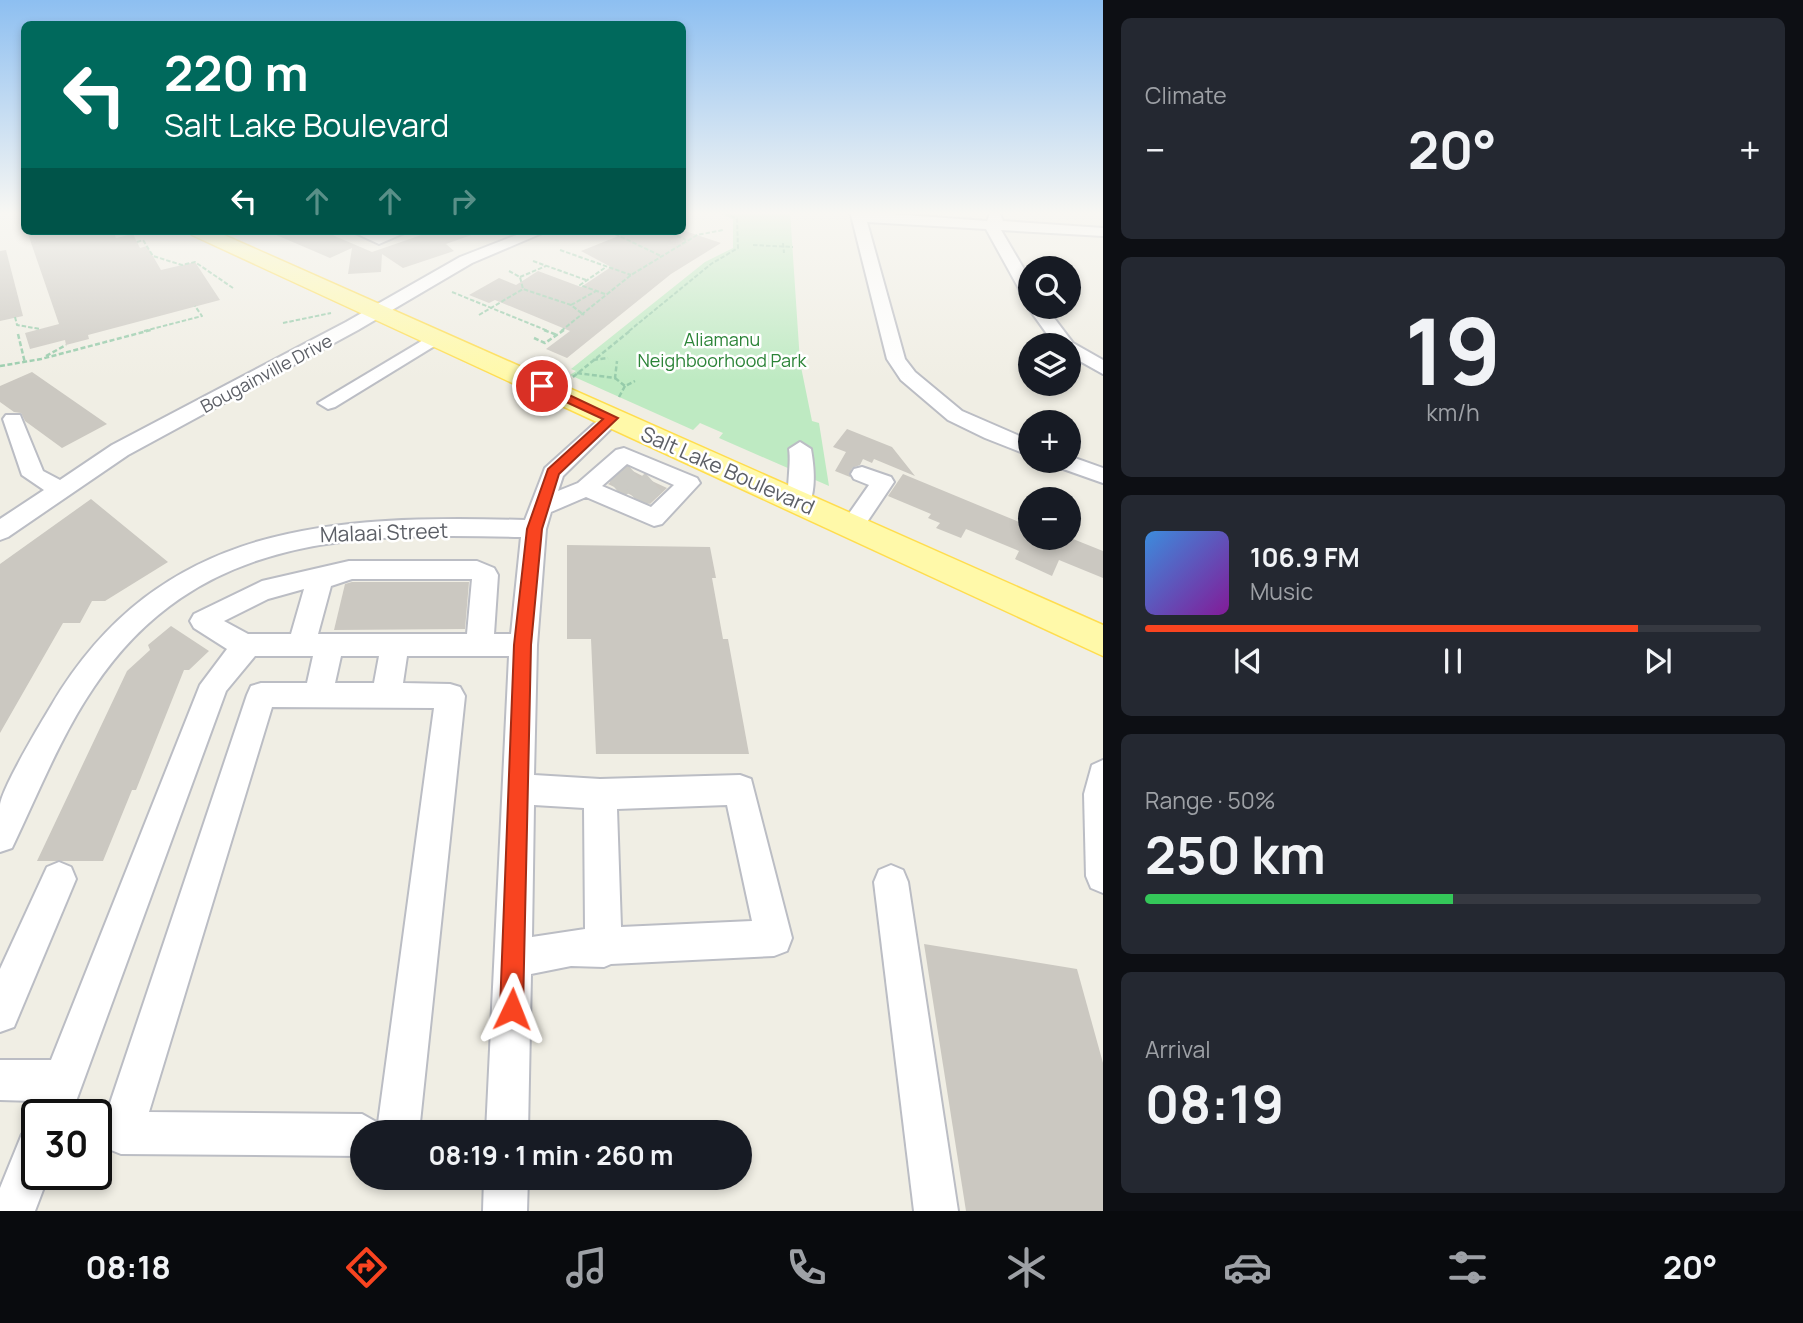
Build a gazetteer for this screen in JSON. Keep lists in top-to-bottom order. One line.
{"streets":{"main road":["Salt Lake Boulevard"],"street":["Bougainville Drive","Malaai Street"]},"crossings":[["Bougainville Drive","Salt Lake Boulevard"]],"parks":["Aliamanu Neighboorhood Park"],"page":{"tile":["Climate",["19","km/h"],["Range · 50%","250 km"],["Arrival","08:19"]],"turn":["220 m","Salt Lake Boulevard"],"heat":["−","20°","+"],"map_buttons":["+","−"],"song":["106.9 FM","Music"],"limit":"30","trip":"08:19 · 1 min · 260 m","tabs":["08:18","20°"]}}
